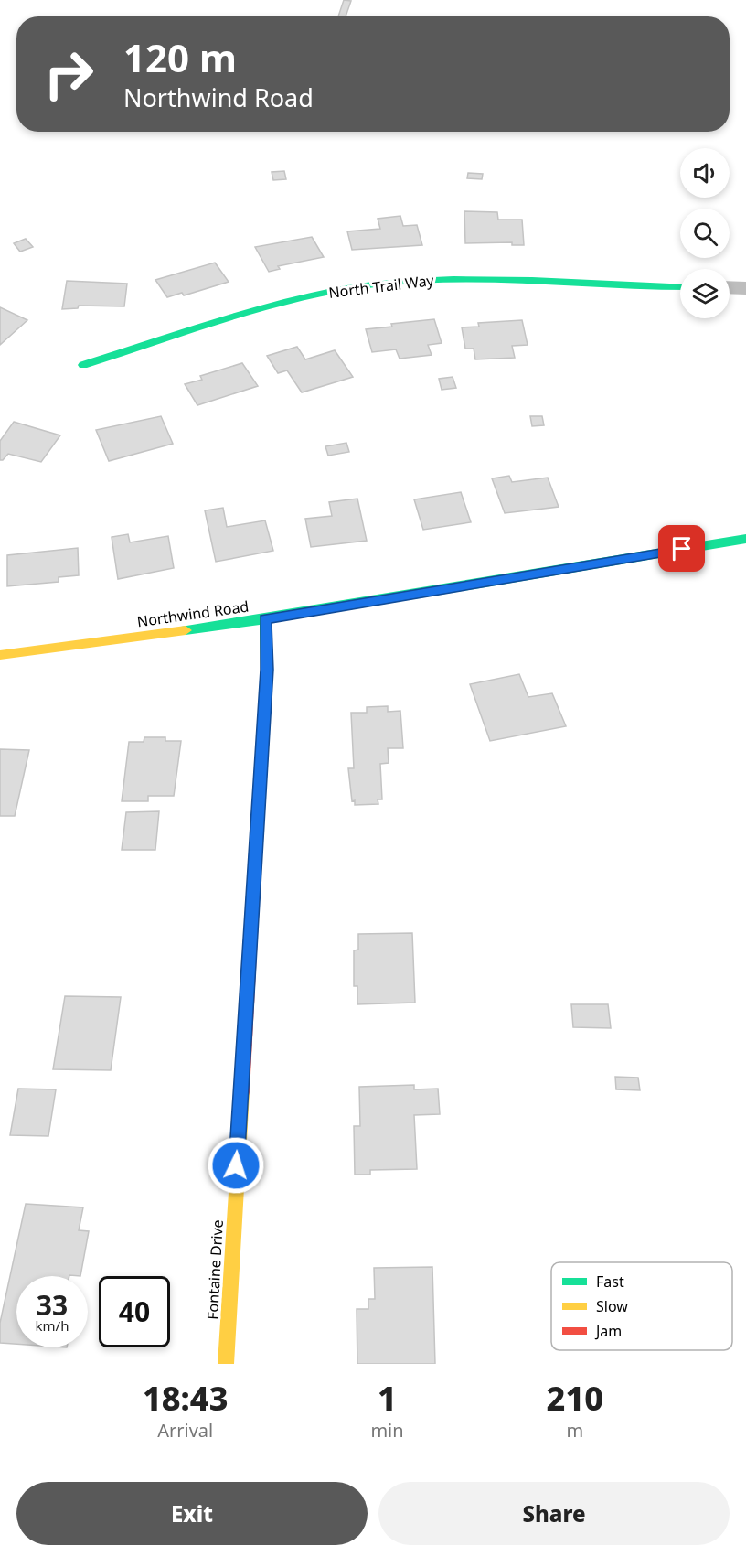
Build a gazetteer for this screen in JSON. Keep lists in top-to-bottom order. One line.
{"streets":{"street":["North Trail Way","Northwind Road","Fontaine Drive"]},"crossings":[["Northwind Road","Fontaine Drive"]],"legend":["Fast","Slow","Jam"],"page":{"turn":["120 m","Northwind Road"],"speed":"33 km/h","limit":"40","eta":["18:43","Arrival","1","min","210","m"],"buttons":["Exit","Share"]}}
